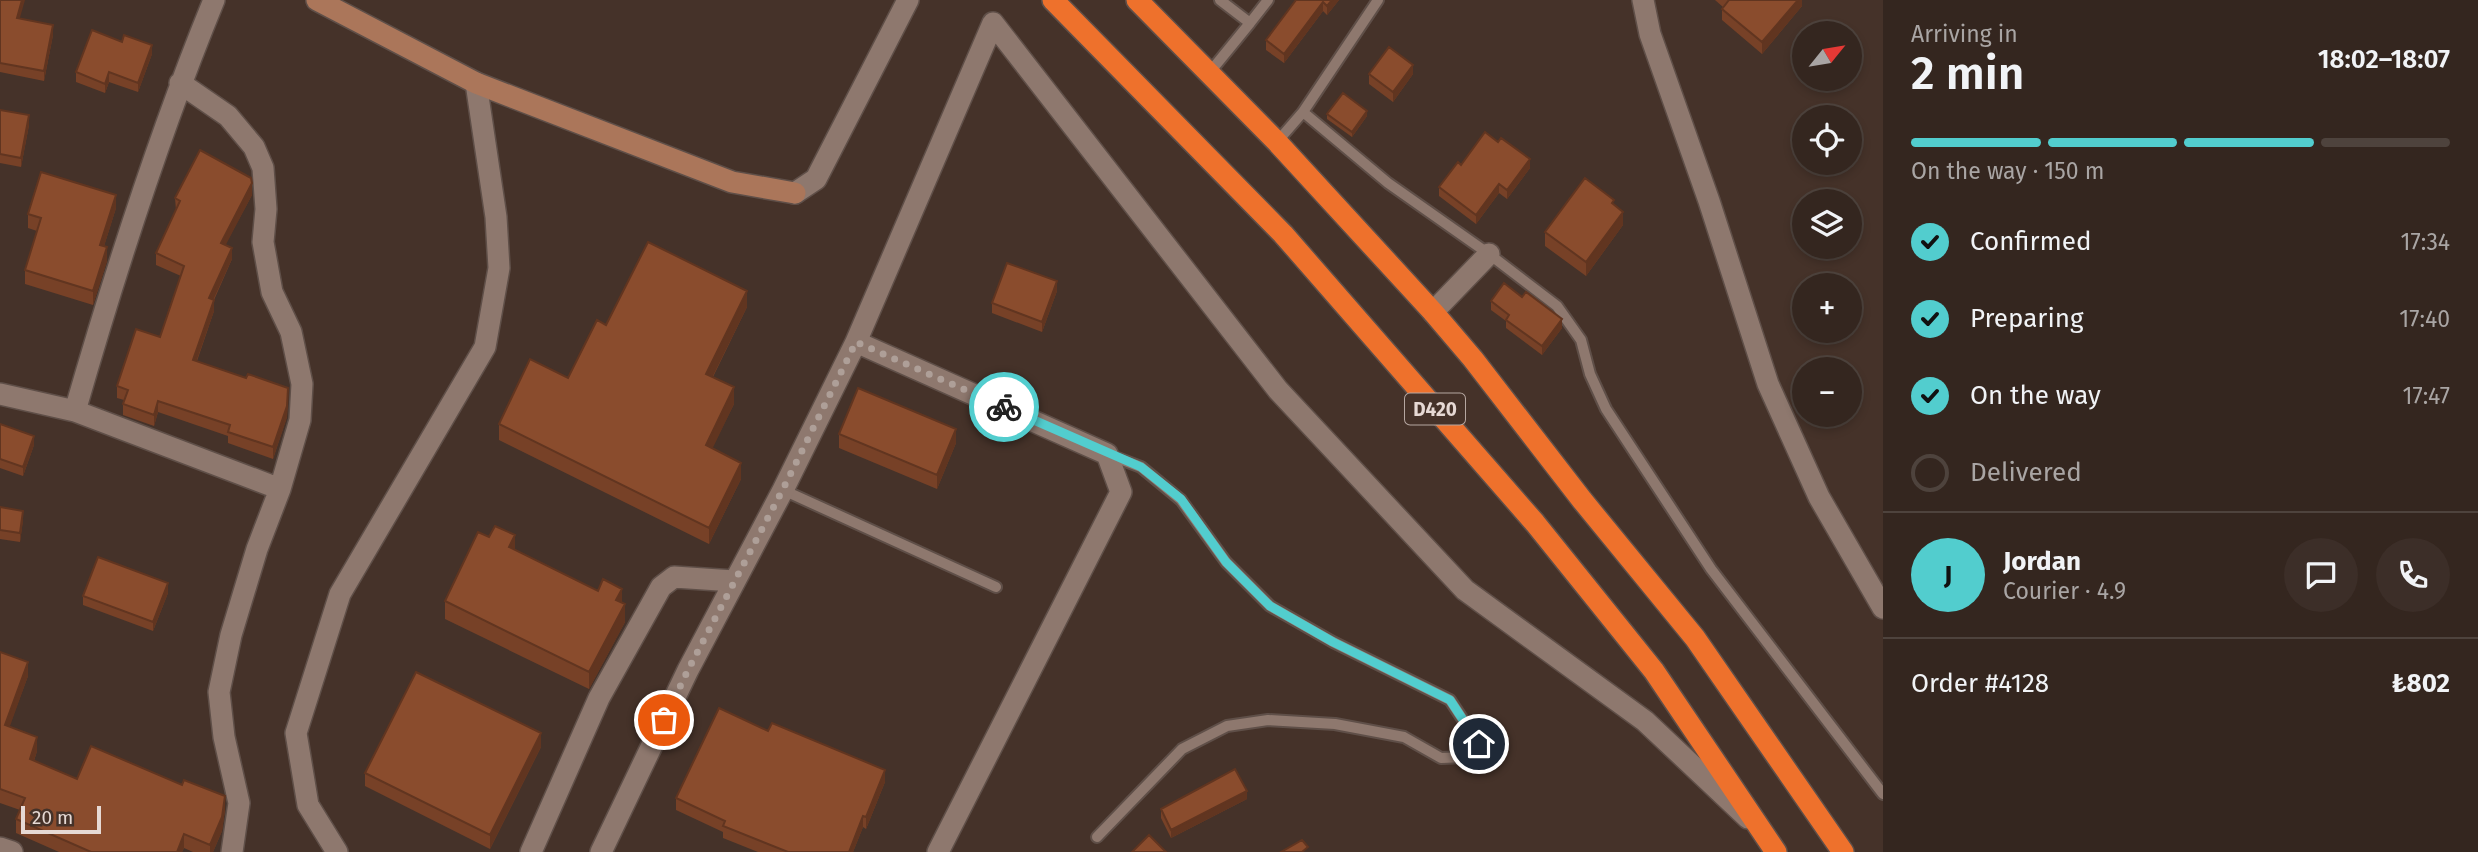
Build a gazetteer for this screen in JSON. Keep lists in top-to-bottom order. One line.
{"streets":{"highway":["D420"]},"scale_bar":"20 m","north":"top right","page":{"heading":["2 min","Arriving in","18:02–18:07"],"panel":["Jordan","Courier · 4.9","Order #4128","₺802"],"map_buttons":["+","−"],"bar":"On the way · 150 m","list":[["Confirmed","17:34"],["Preparing","17:40"],["On the way","17:47"],"Delivered"],"round":"J","scale":"20 m"}}
